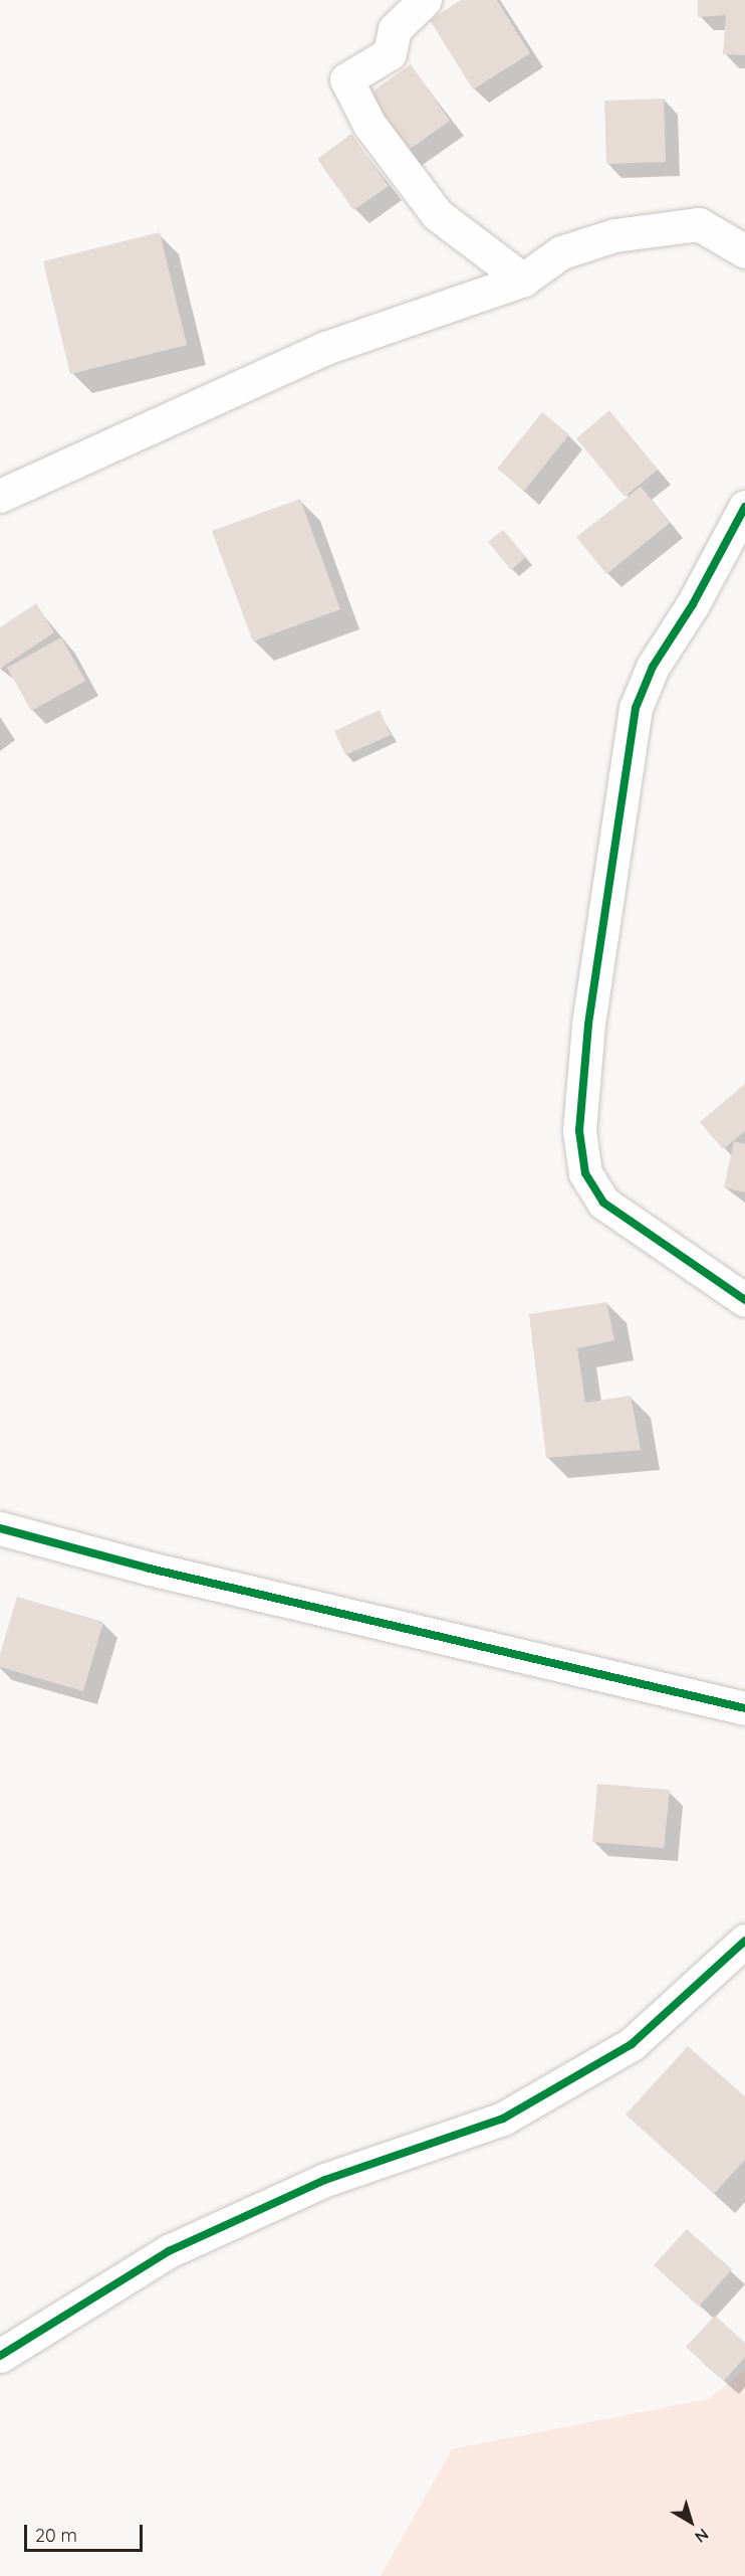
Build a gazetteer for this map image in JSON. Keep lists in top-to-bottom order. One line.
{"scale_bar":"20 m","north":"bottom right"}
